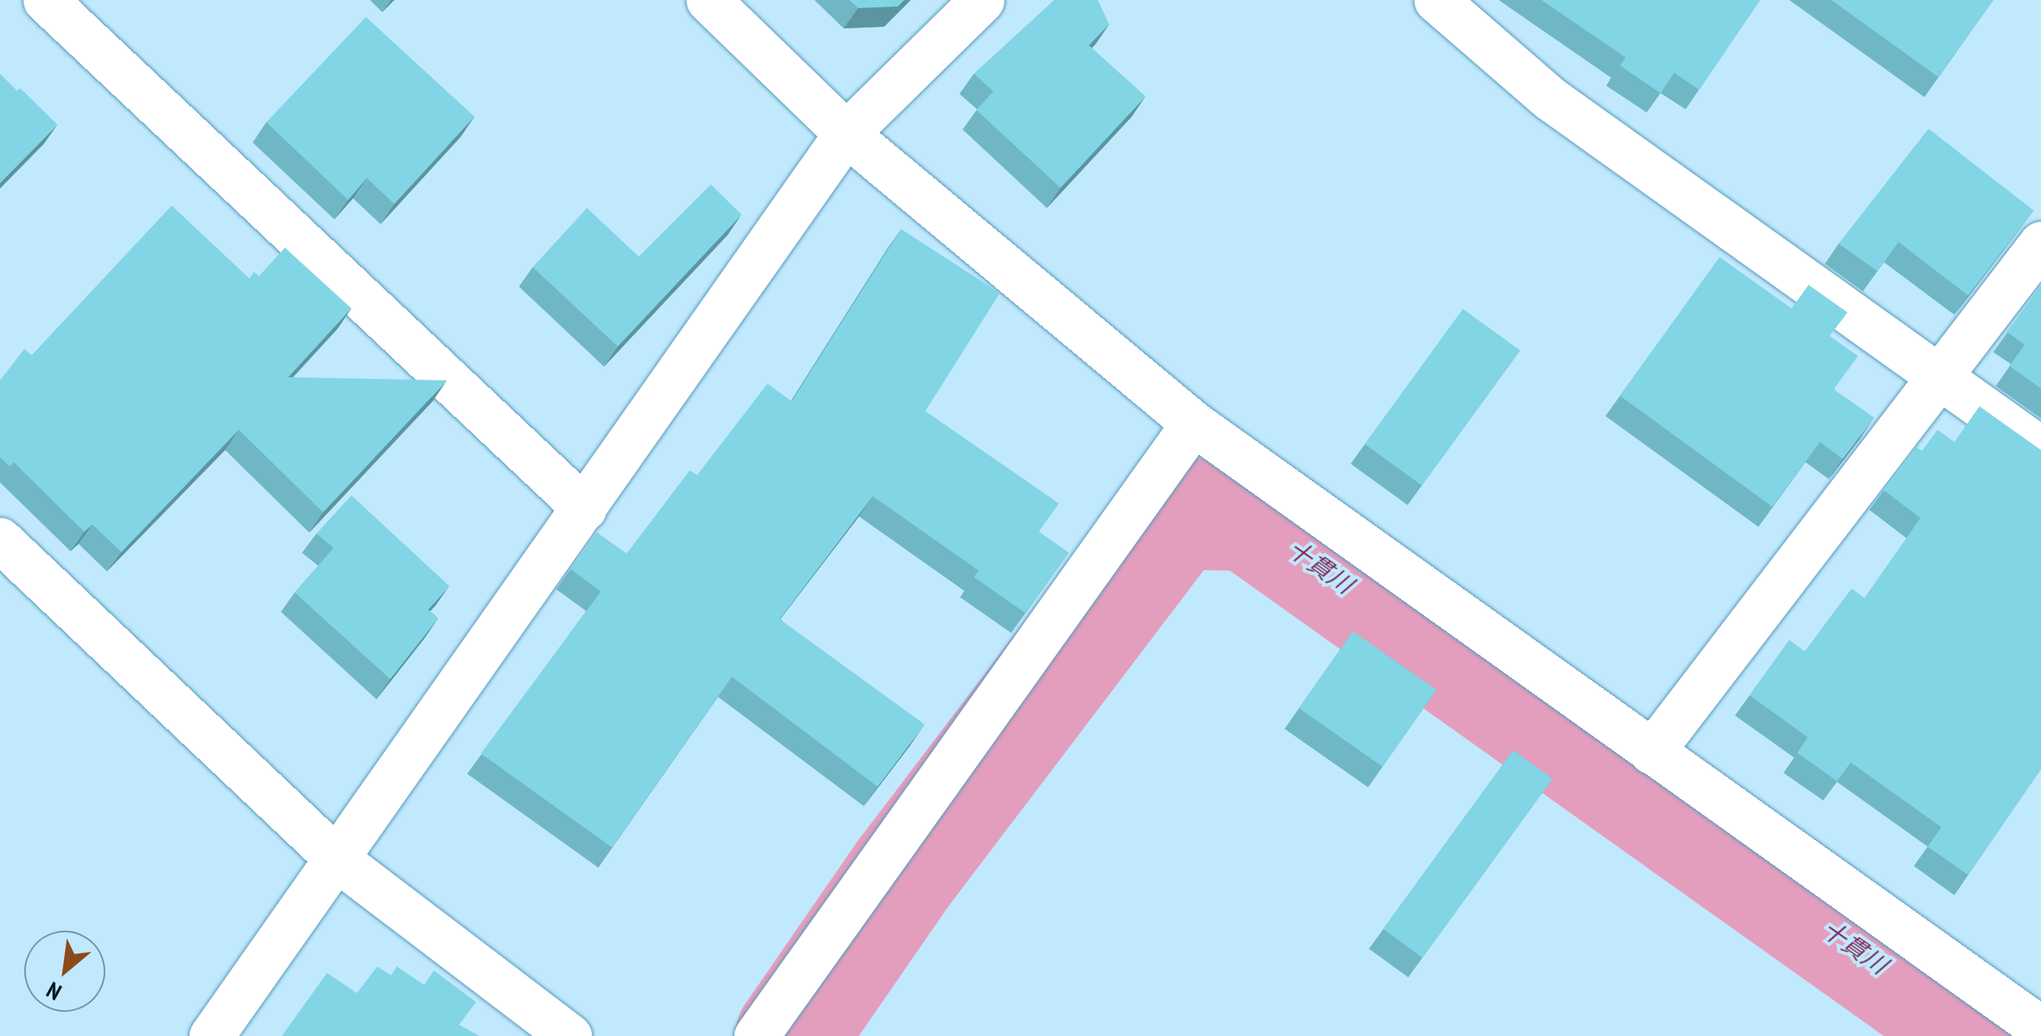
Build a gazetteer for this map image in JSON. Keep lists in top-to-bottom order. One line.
{"water":["十貫川"],"north":"bottom left"}
